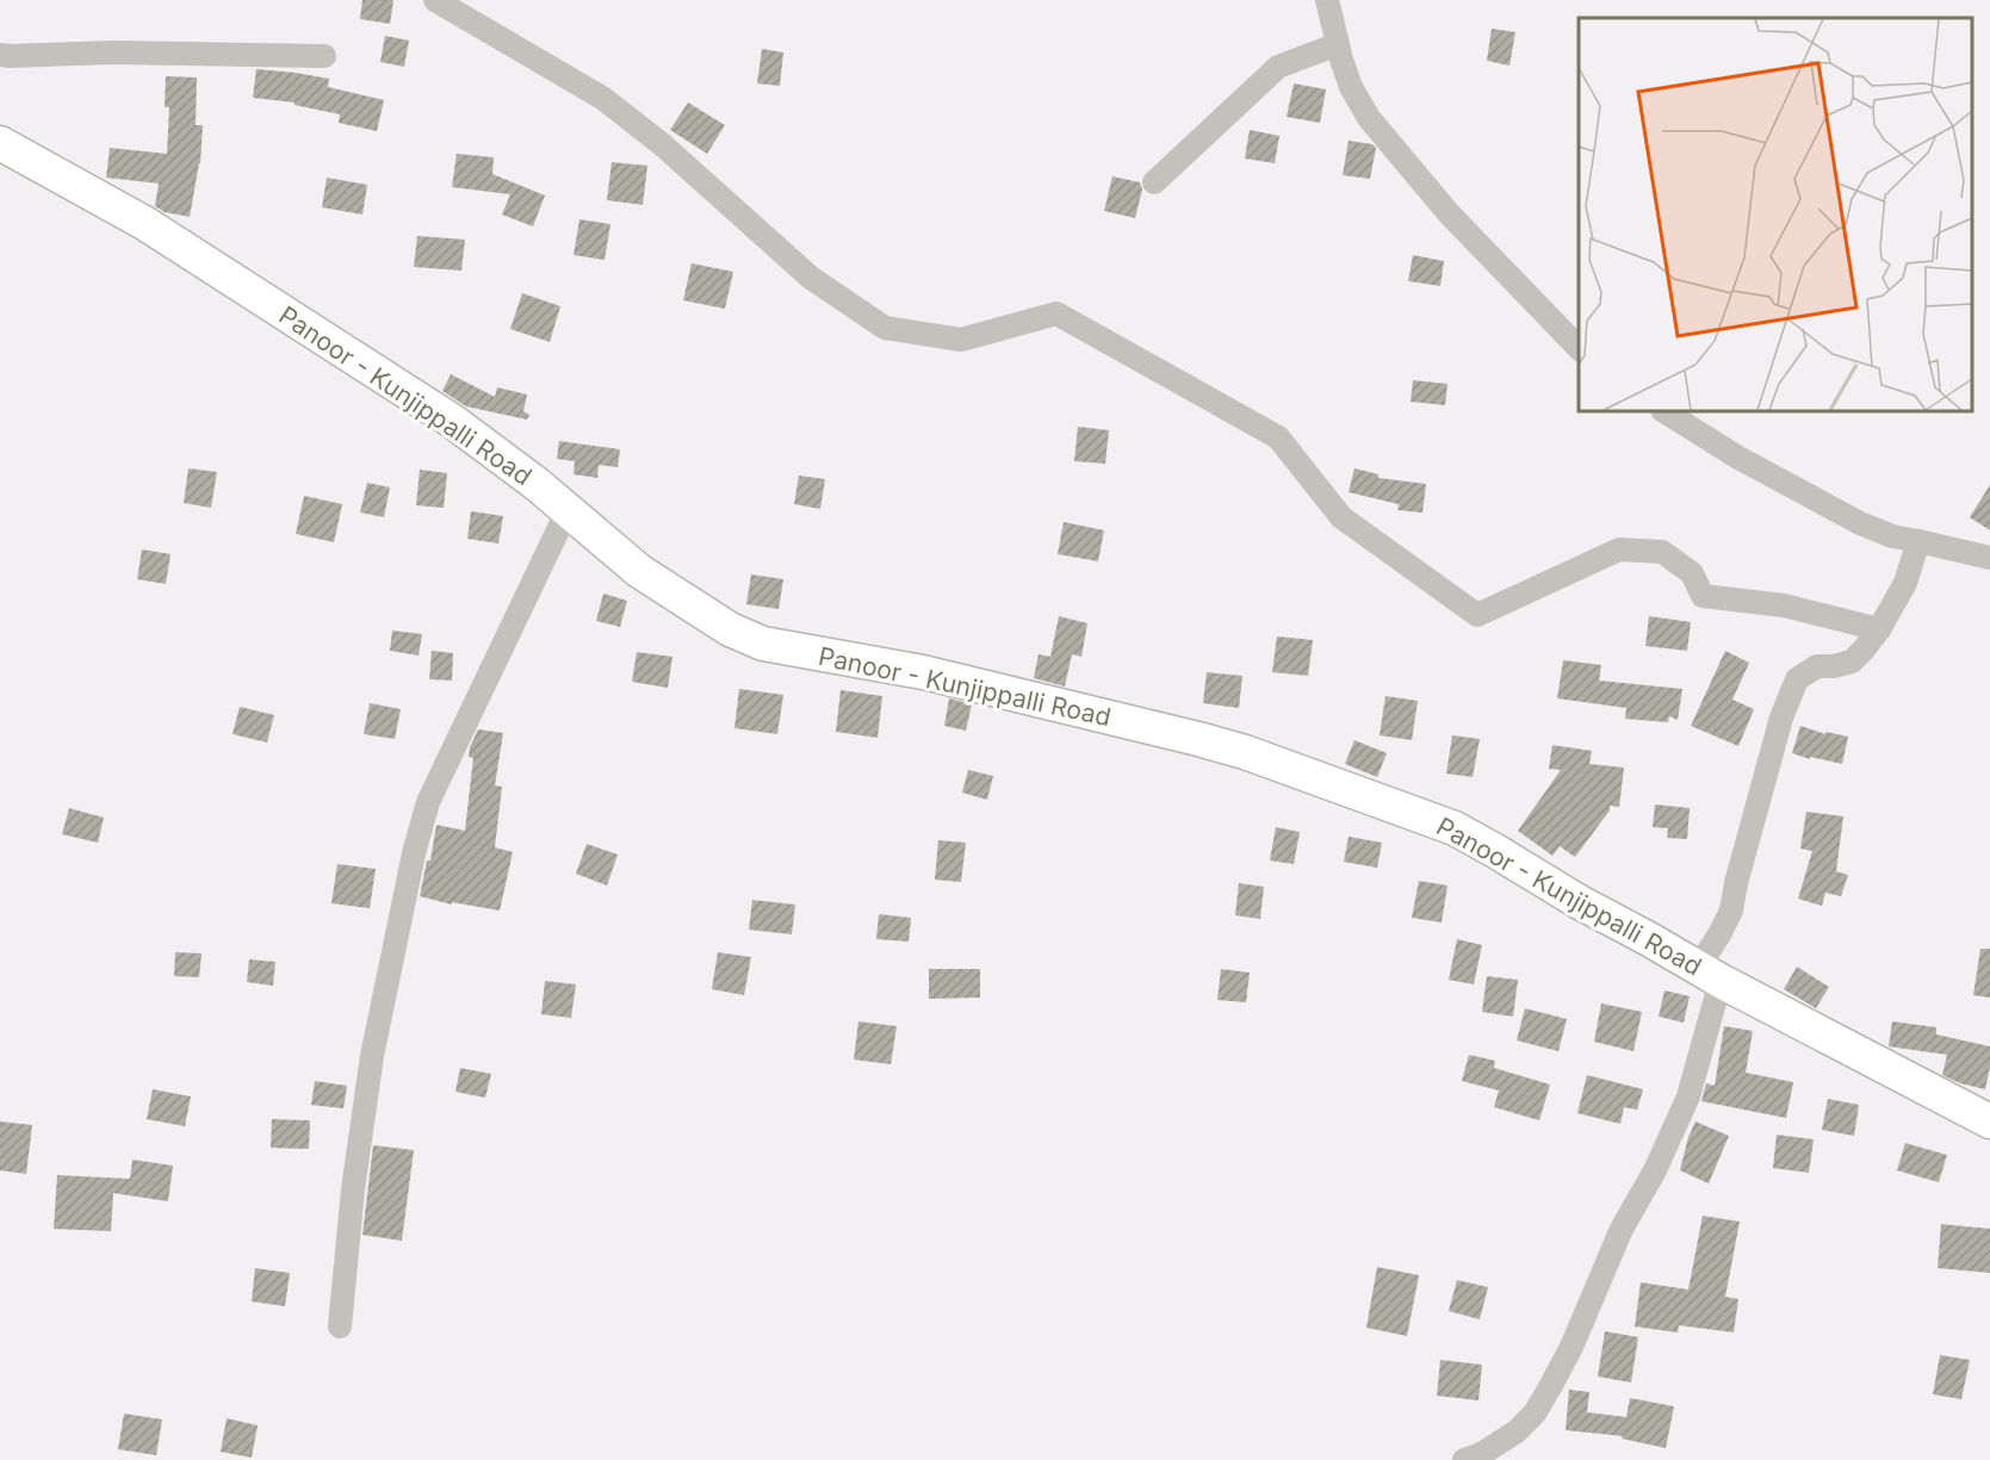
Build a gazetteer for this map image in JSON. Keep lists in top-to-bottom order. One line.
{"streets":{"main road":["Panoor - Kunjippalli Road"]}}
